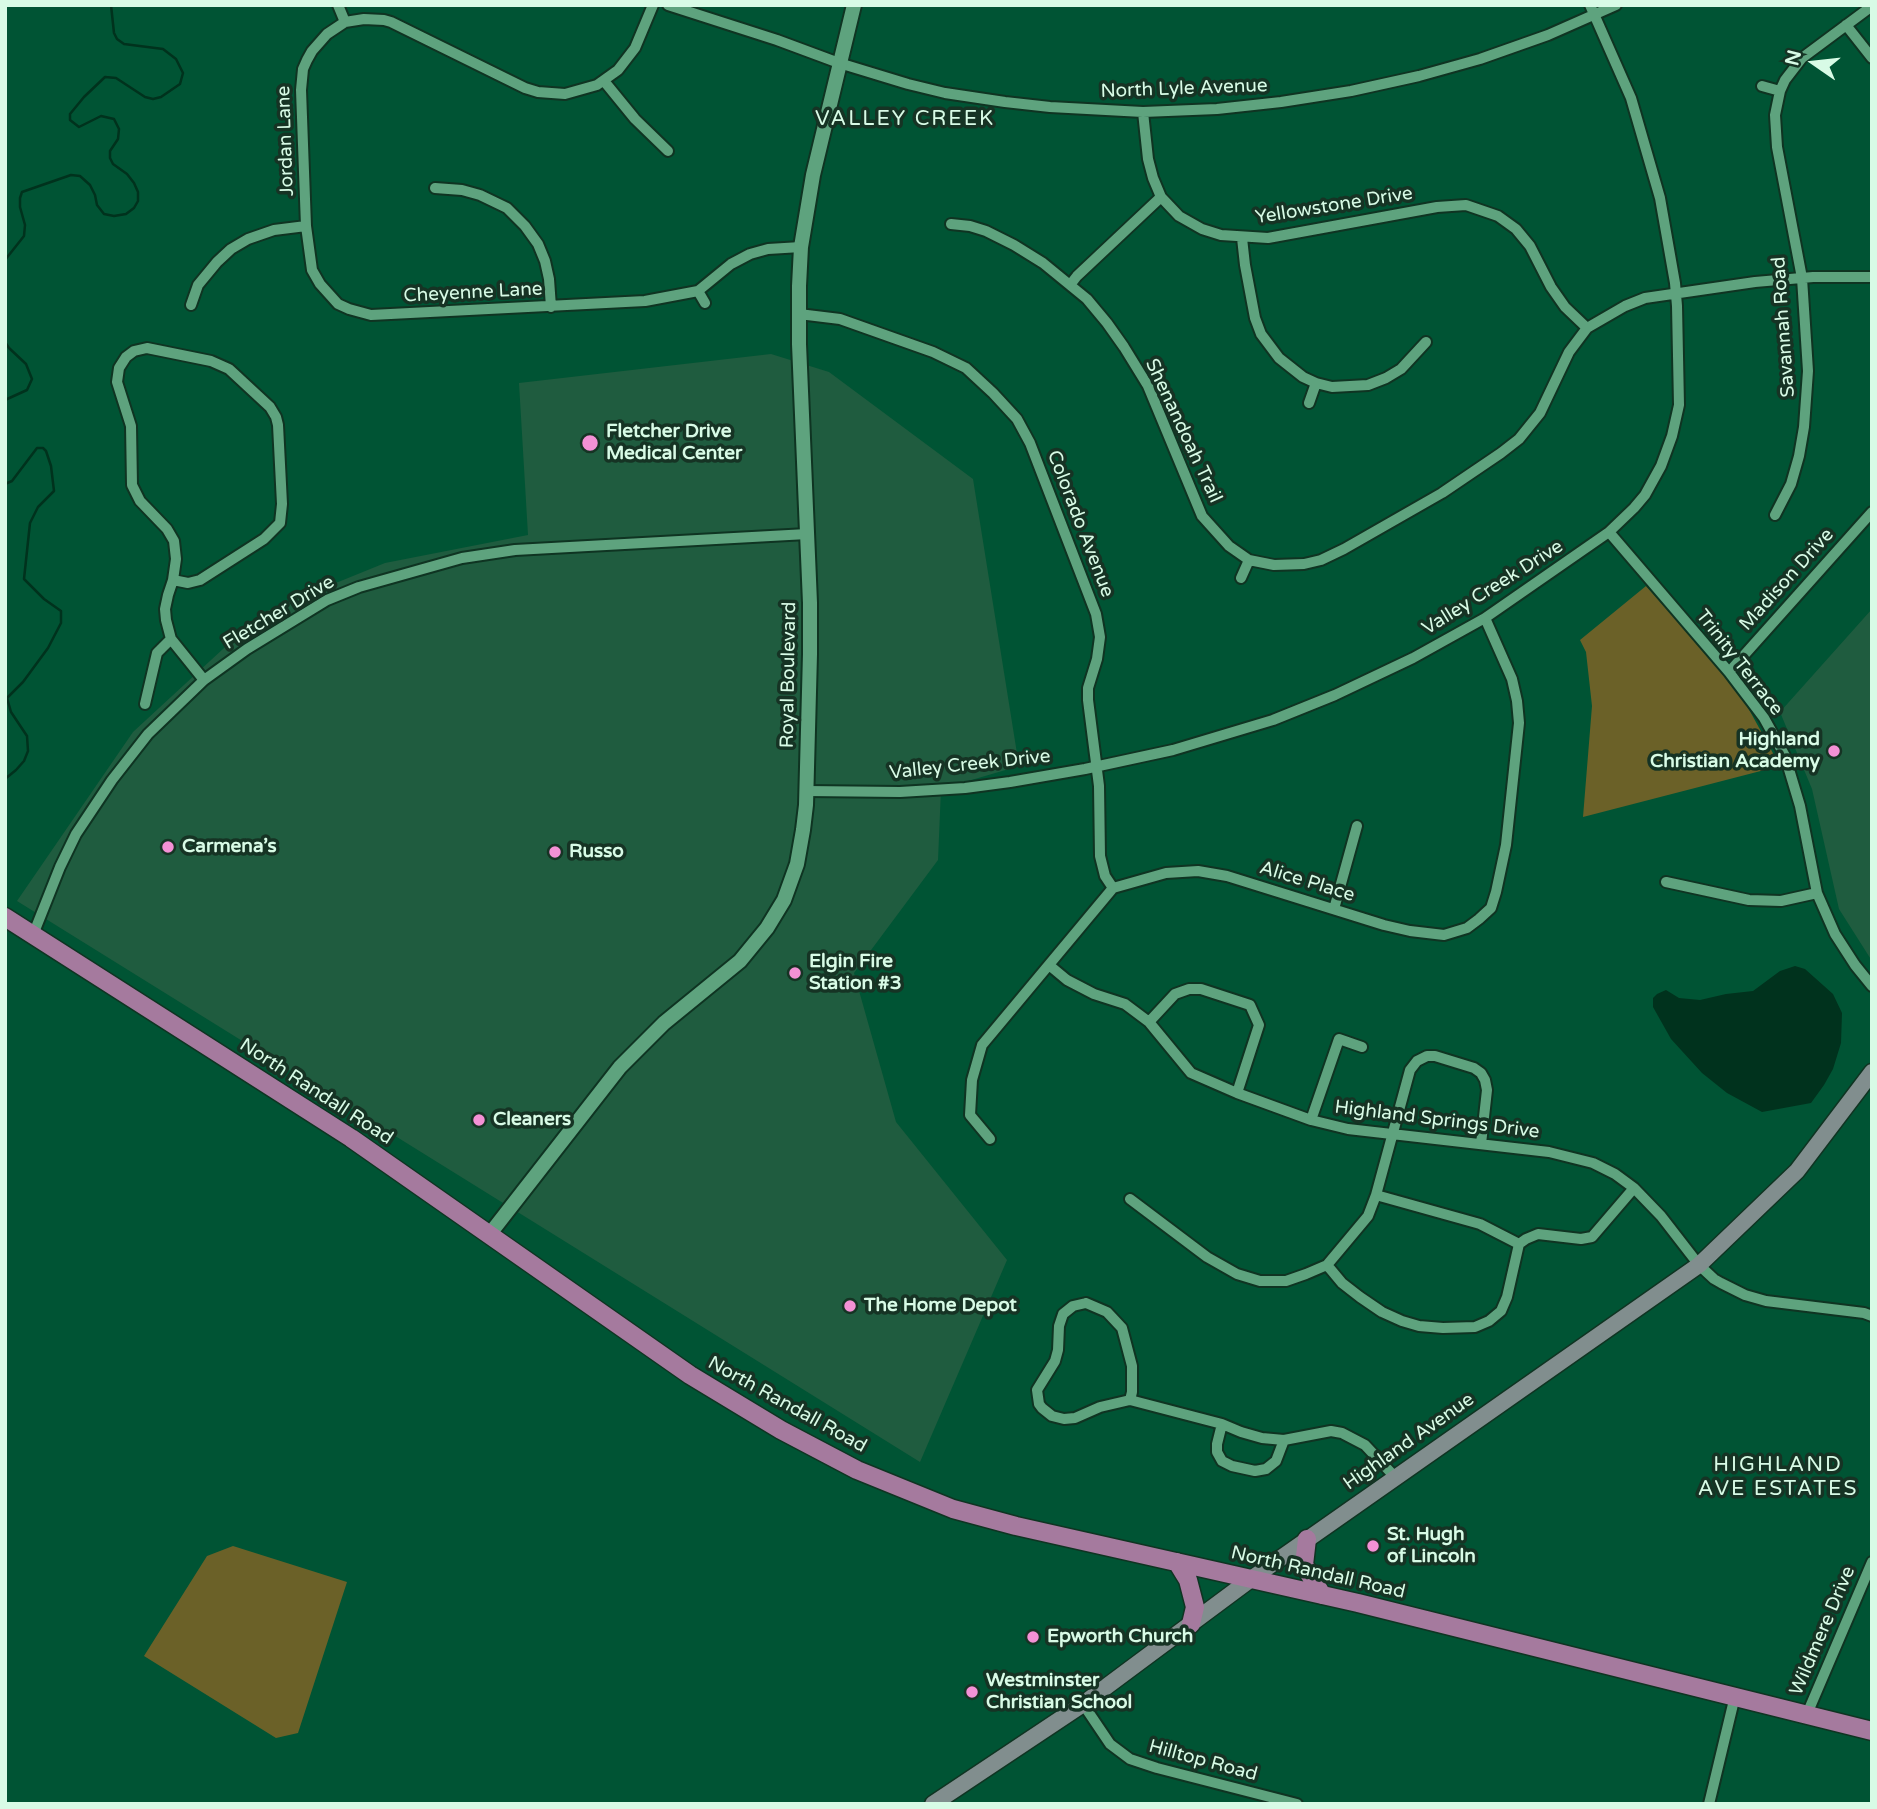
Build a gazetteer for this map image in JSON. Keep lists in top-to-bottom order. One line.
{"streets":{"main road":["North Randall Road","Highland Avenue"],"street":["North Lyle Avenue","Jordan Lane","Yellowstone Drive","Cheyenne Lane","Savannah Road","Shenandoah Trail","Colorado Avenue","Madison Drive","Valley Creek Drive","Fletcher Drive","Trinity Terrace","Royal Boulevard","Alice Place","Highland Springs Drive","Wildmere Drive","Hilltop Road"]},"crossings":[["North Lyle Avenue","Valley Creek Drive"],["North Lyle Avenue","Royal Boulevard"],["Jordan Lane","Cheyenne Lane"],["Cheyenne Lane","Royal Boulevard"],["Colorado Avenue","Valley Creek Drive"],["Colorado Avenue","Royal Boulevard"],["Colorado Avenue","Alice Place"],["Madison Drive","Trinity Terrace"],["Valley Creek Drive","Trinity Terrace"],["Valley Creek Drive","Royal Boulevard"],["Valley Creek Drive","Alice Place"],["Fletcher Drive","Royal Boulevard"],["Fletcher Drive","North Randall Road"],["Royal Boulevard","North Randall Road"],["North Randall Road","Highland Avenue"],["North Randall Road","Wildmere Drive"],["Highland Springs Drive","Highland Avenue"],["Highland Avenue","Hilltop Road"]],"districts":["VALLEY CREEK","HIGHLAND AVE ESTATES"],"places":["Fletcher Drive Medical Center","Highland Christian Academy","Carmena’s","Russo","Elgin Fire Station #3","Cleaners","The Home Depot","St. Hugh of Lincoln","Epworth Church","Westminster Christian School"],"north":"left"}
